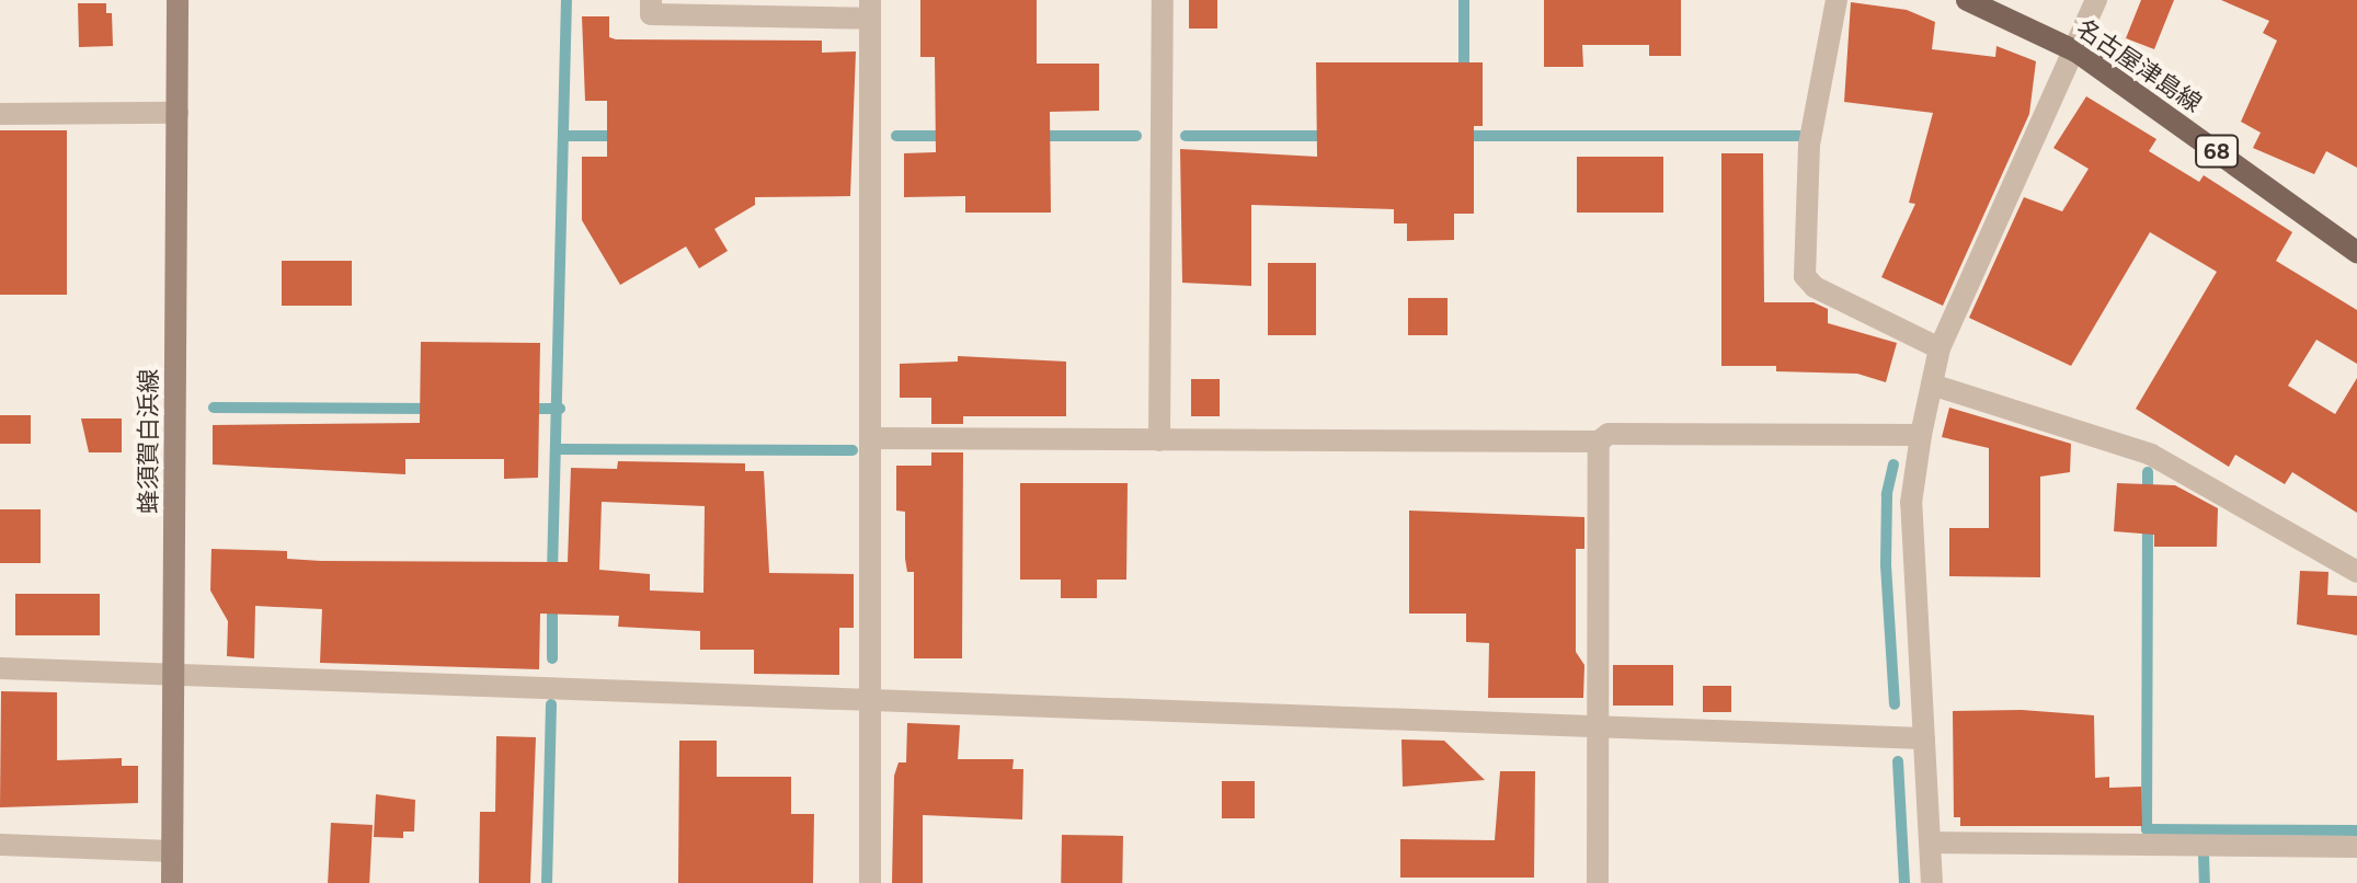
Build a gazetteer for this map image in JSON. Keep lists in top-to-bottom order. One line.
{"streets":{"main road":["名古屋津島線","68","蜂須賀白浜線"]}}
